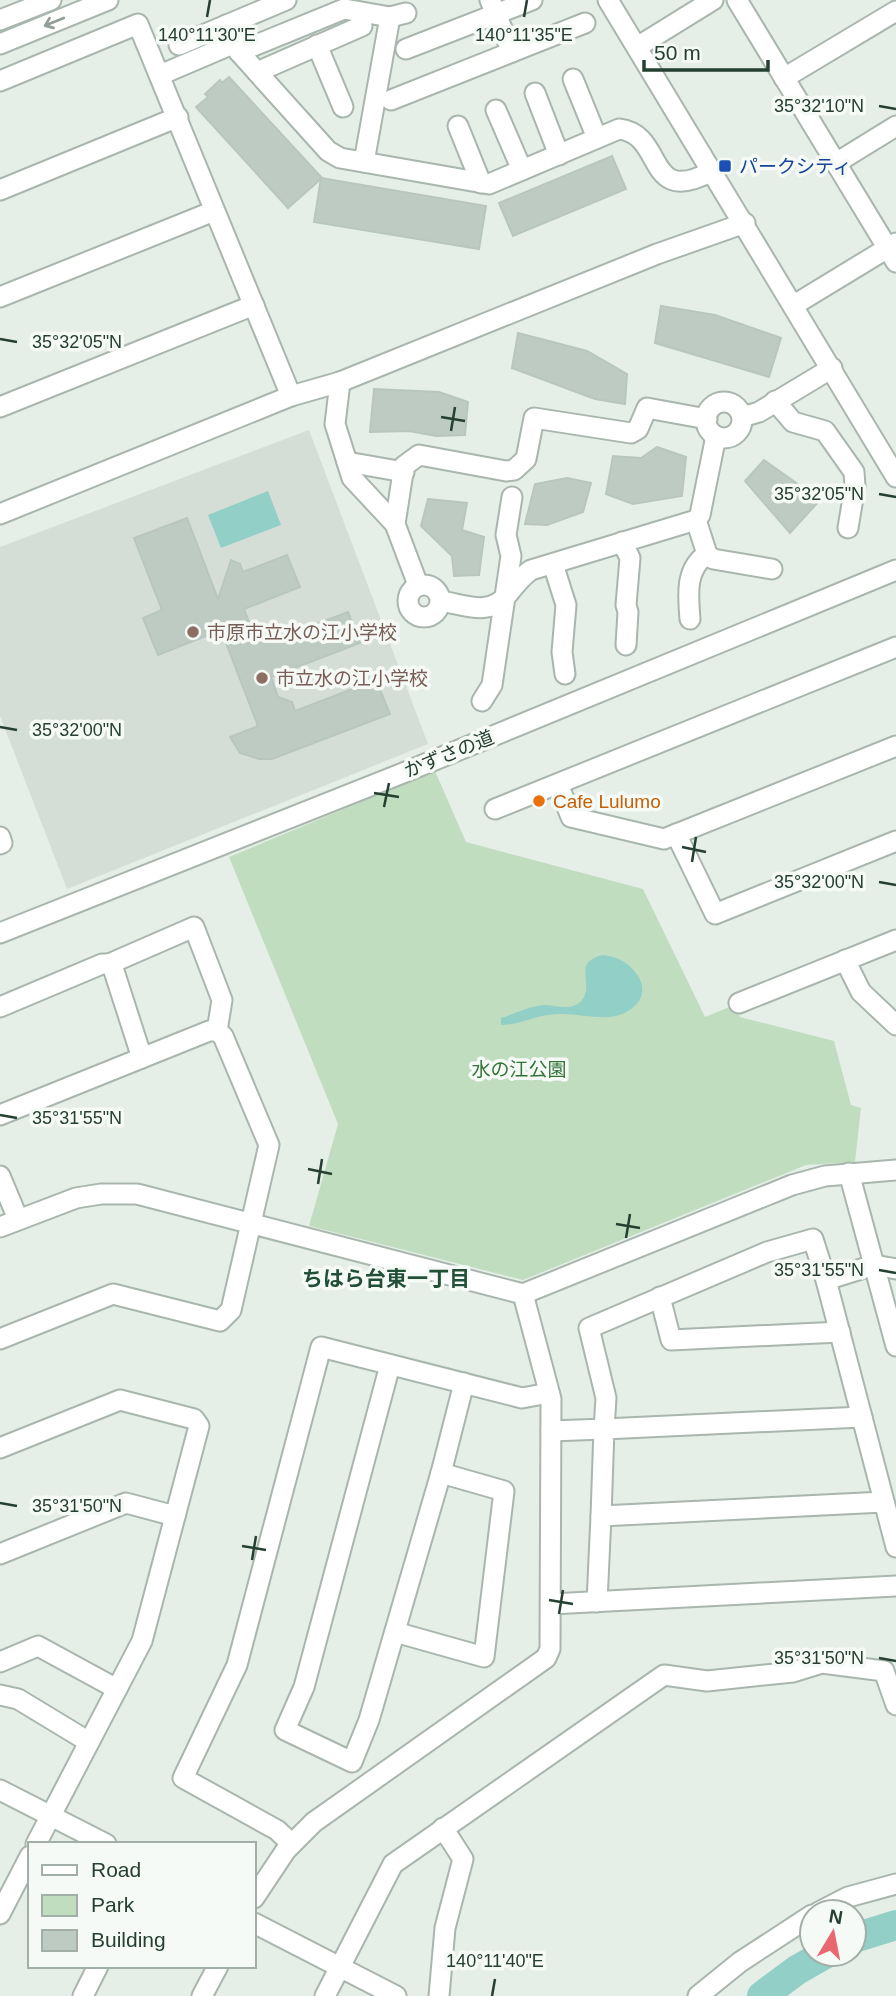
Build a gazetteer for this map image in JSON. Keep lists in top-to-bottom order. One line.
{"streets":{"street":["かずさの道"]},"districts":["ちはら台東一丁目"],"parks":["水の江公園"],"places":{"transit":["パークシティ"],"other":["市原市立水の江小学校","市立水の江小学校","Cafe Lulumo"]},"legend":["Road","Park","Building"],"scale_bar":"50 m","north":"top","coordinates":["140°11'30\"E","140°11'35\"E","35°32'10\"N","35°32'05\"N","35°32'00\"N","35°31'55\"N","35°31'50\"N","140°11'40\"E"]}
